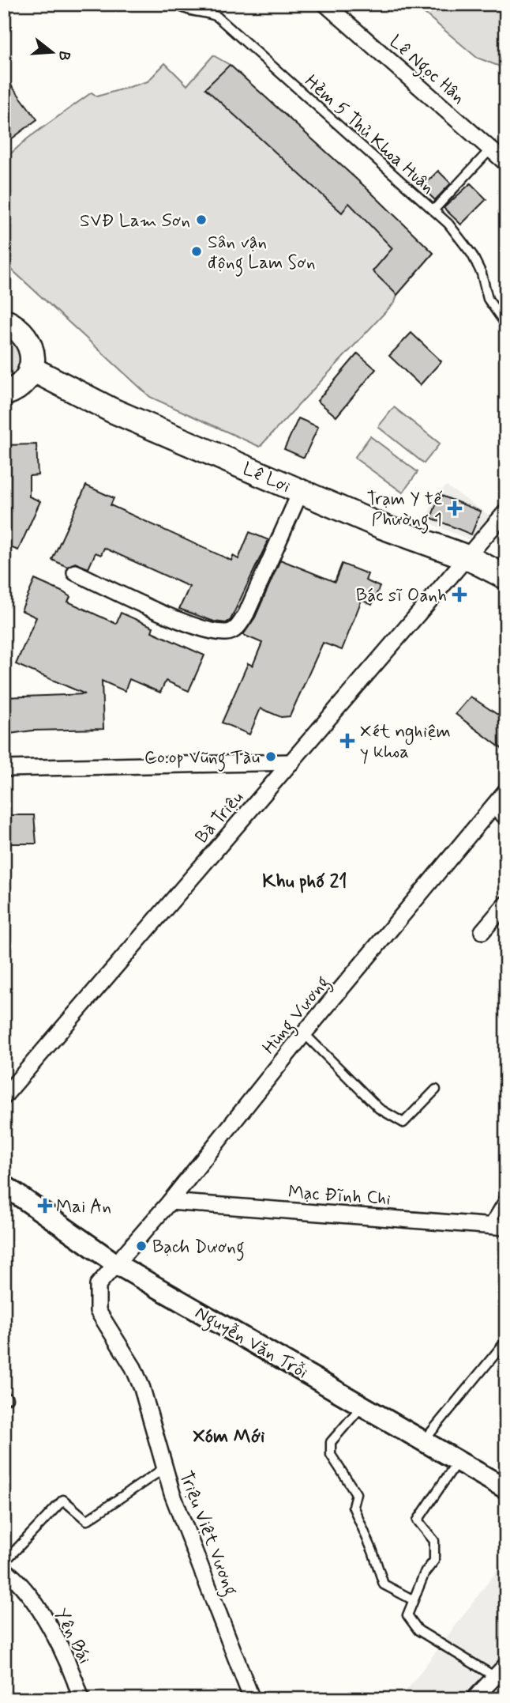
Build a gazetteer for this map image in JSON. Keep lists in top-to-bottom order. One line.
{"streets":{"main road":["Lê Lợi"],"street":["Lê Ngọc Hân","Bà Triệu","Hùng Vương","Mạc Đĩnh Chi","Nguyễn Văn Trỗi","Triệu Việt Vương","Yên Bái"],"lane":["Hẻm 5 Thủ Khoa Huân"]},"crossings":[["Lê Lợi","Bà Triệu"],["Hùng Vương","Mạc Đĩnh Chi"],["Hùng Vương","Nguyễn Văn Trỗi"],["Hùng Vương","Triệu Việt Vương"],["Nguyễn Văn Trỗi","Triệu Việt Vương"]],"districts":["Khu phố 21","Xóm Mới"],"places":{"other":["SVĐ Lam Sơn","Sân vận động Lam Sơn","Co.op Vũng Tàu","Bạch Dương"],"health":["Trạm Y tế Phường 1","Bác sĩ Oanh","Xét nghiệm y khoa","Mai An"]},"north":"right"}
